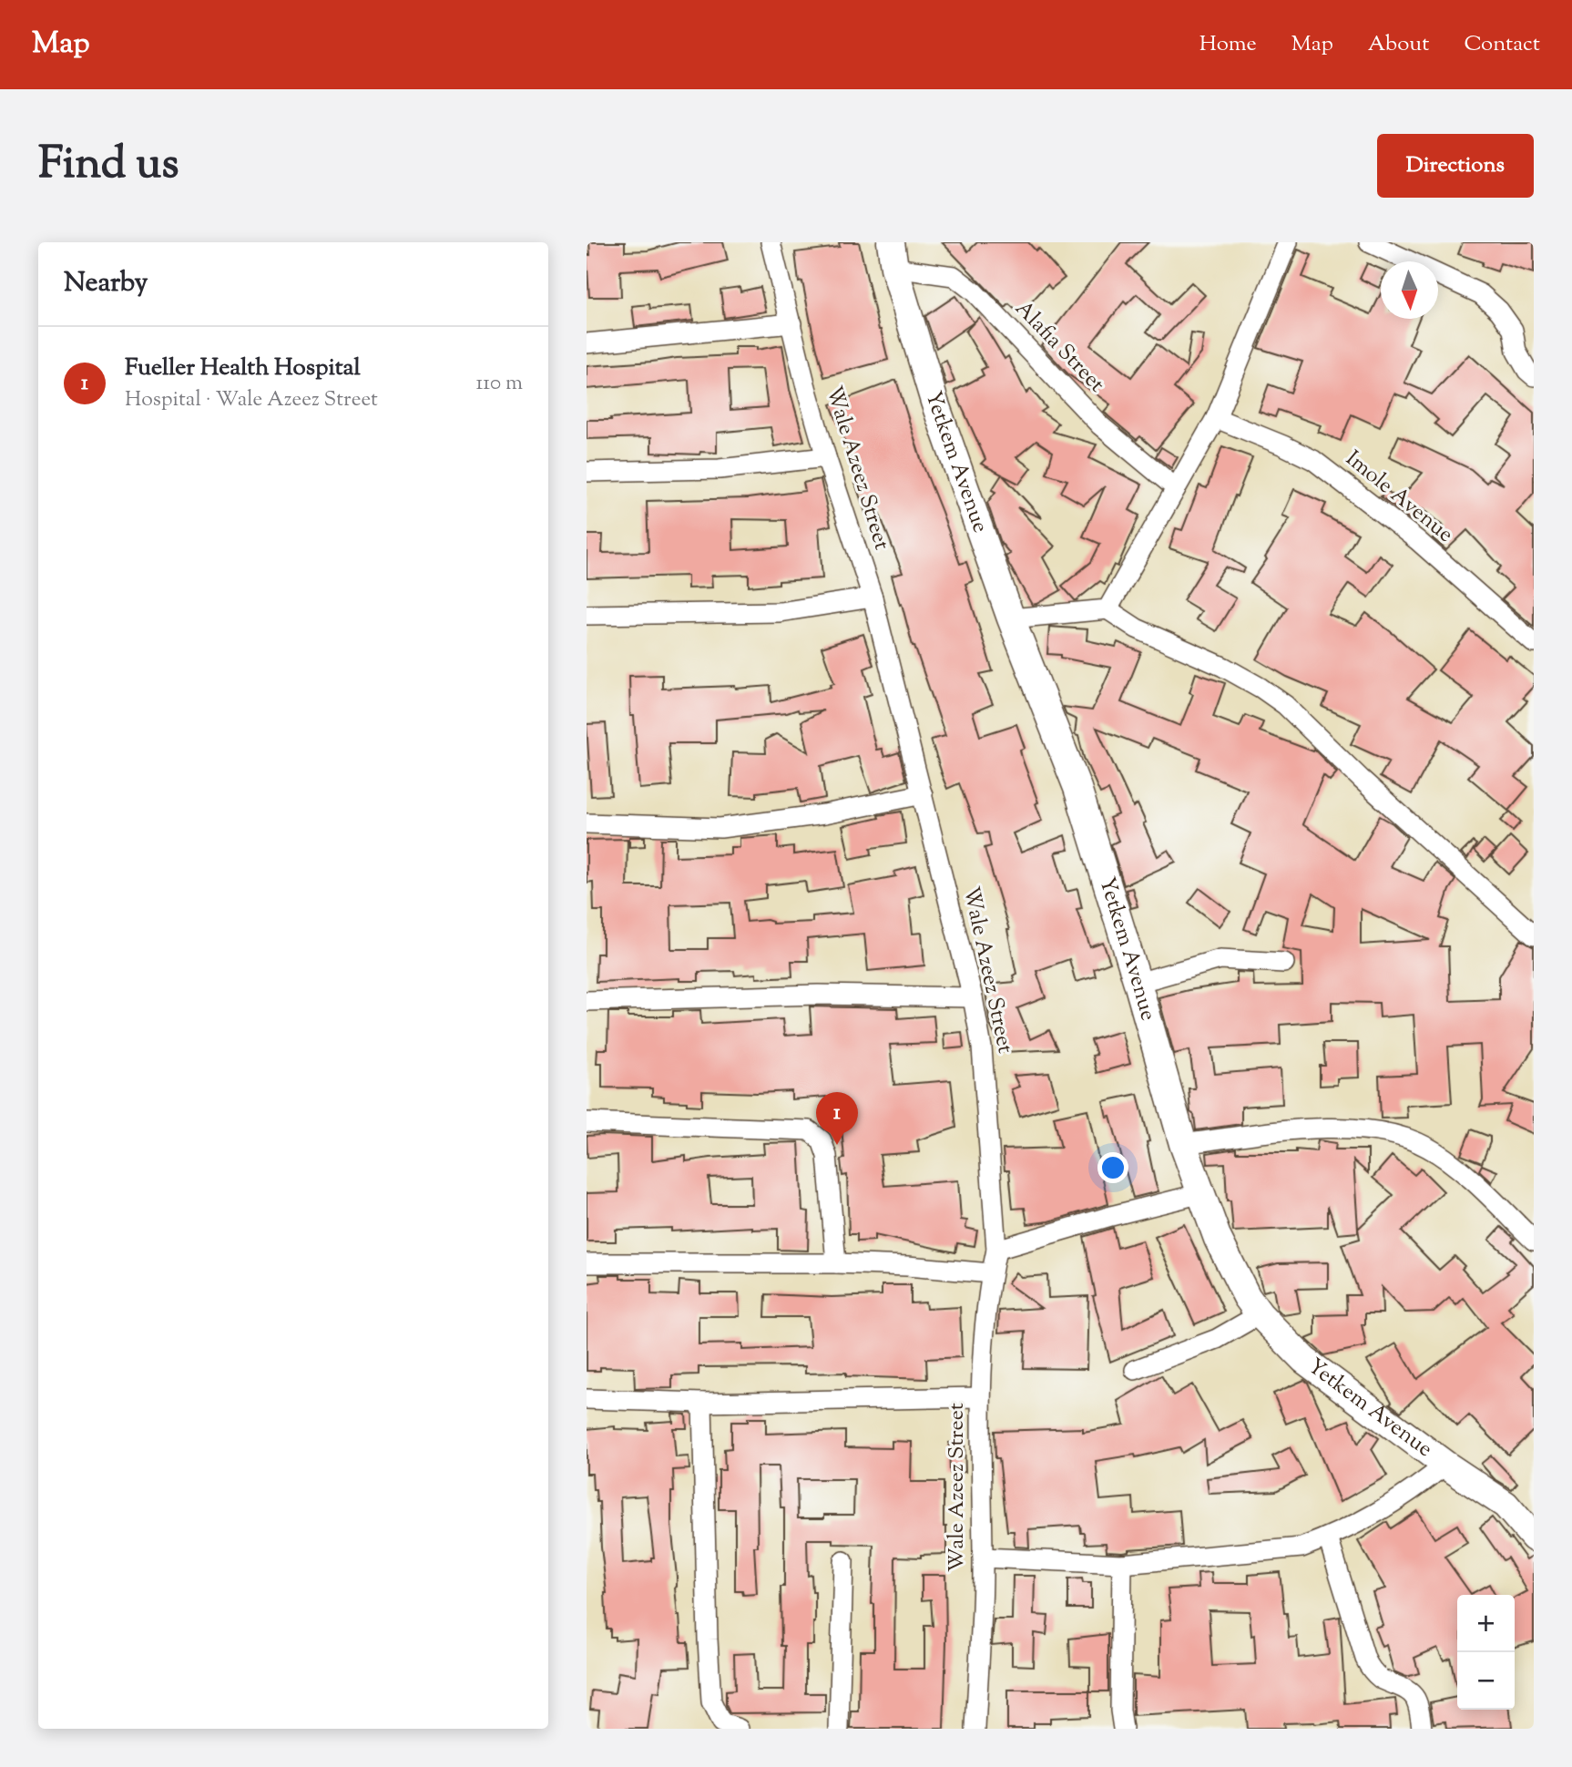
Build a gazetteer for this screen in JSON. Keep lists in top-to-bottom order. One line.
{"streets":{"street":["Alafia Street","Yetkem Avenue","Wale Azeez Street","Imole Avenue"]},"crossings":[["Alafia Street","Yetkem Avenue"]],"north":"bottom","page":{"header":"Map","nav":["Home","Map","About","Contact"],"title":"Find us","buttons":"Directions","heading":"Nearby","list":[{"mark":"1","name":"Fueller Health Hospital","note":"Hospital · Wale Azeez Street","value":"110 m"}],"pins":"1","map_buttons":["+","−"]}}
